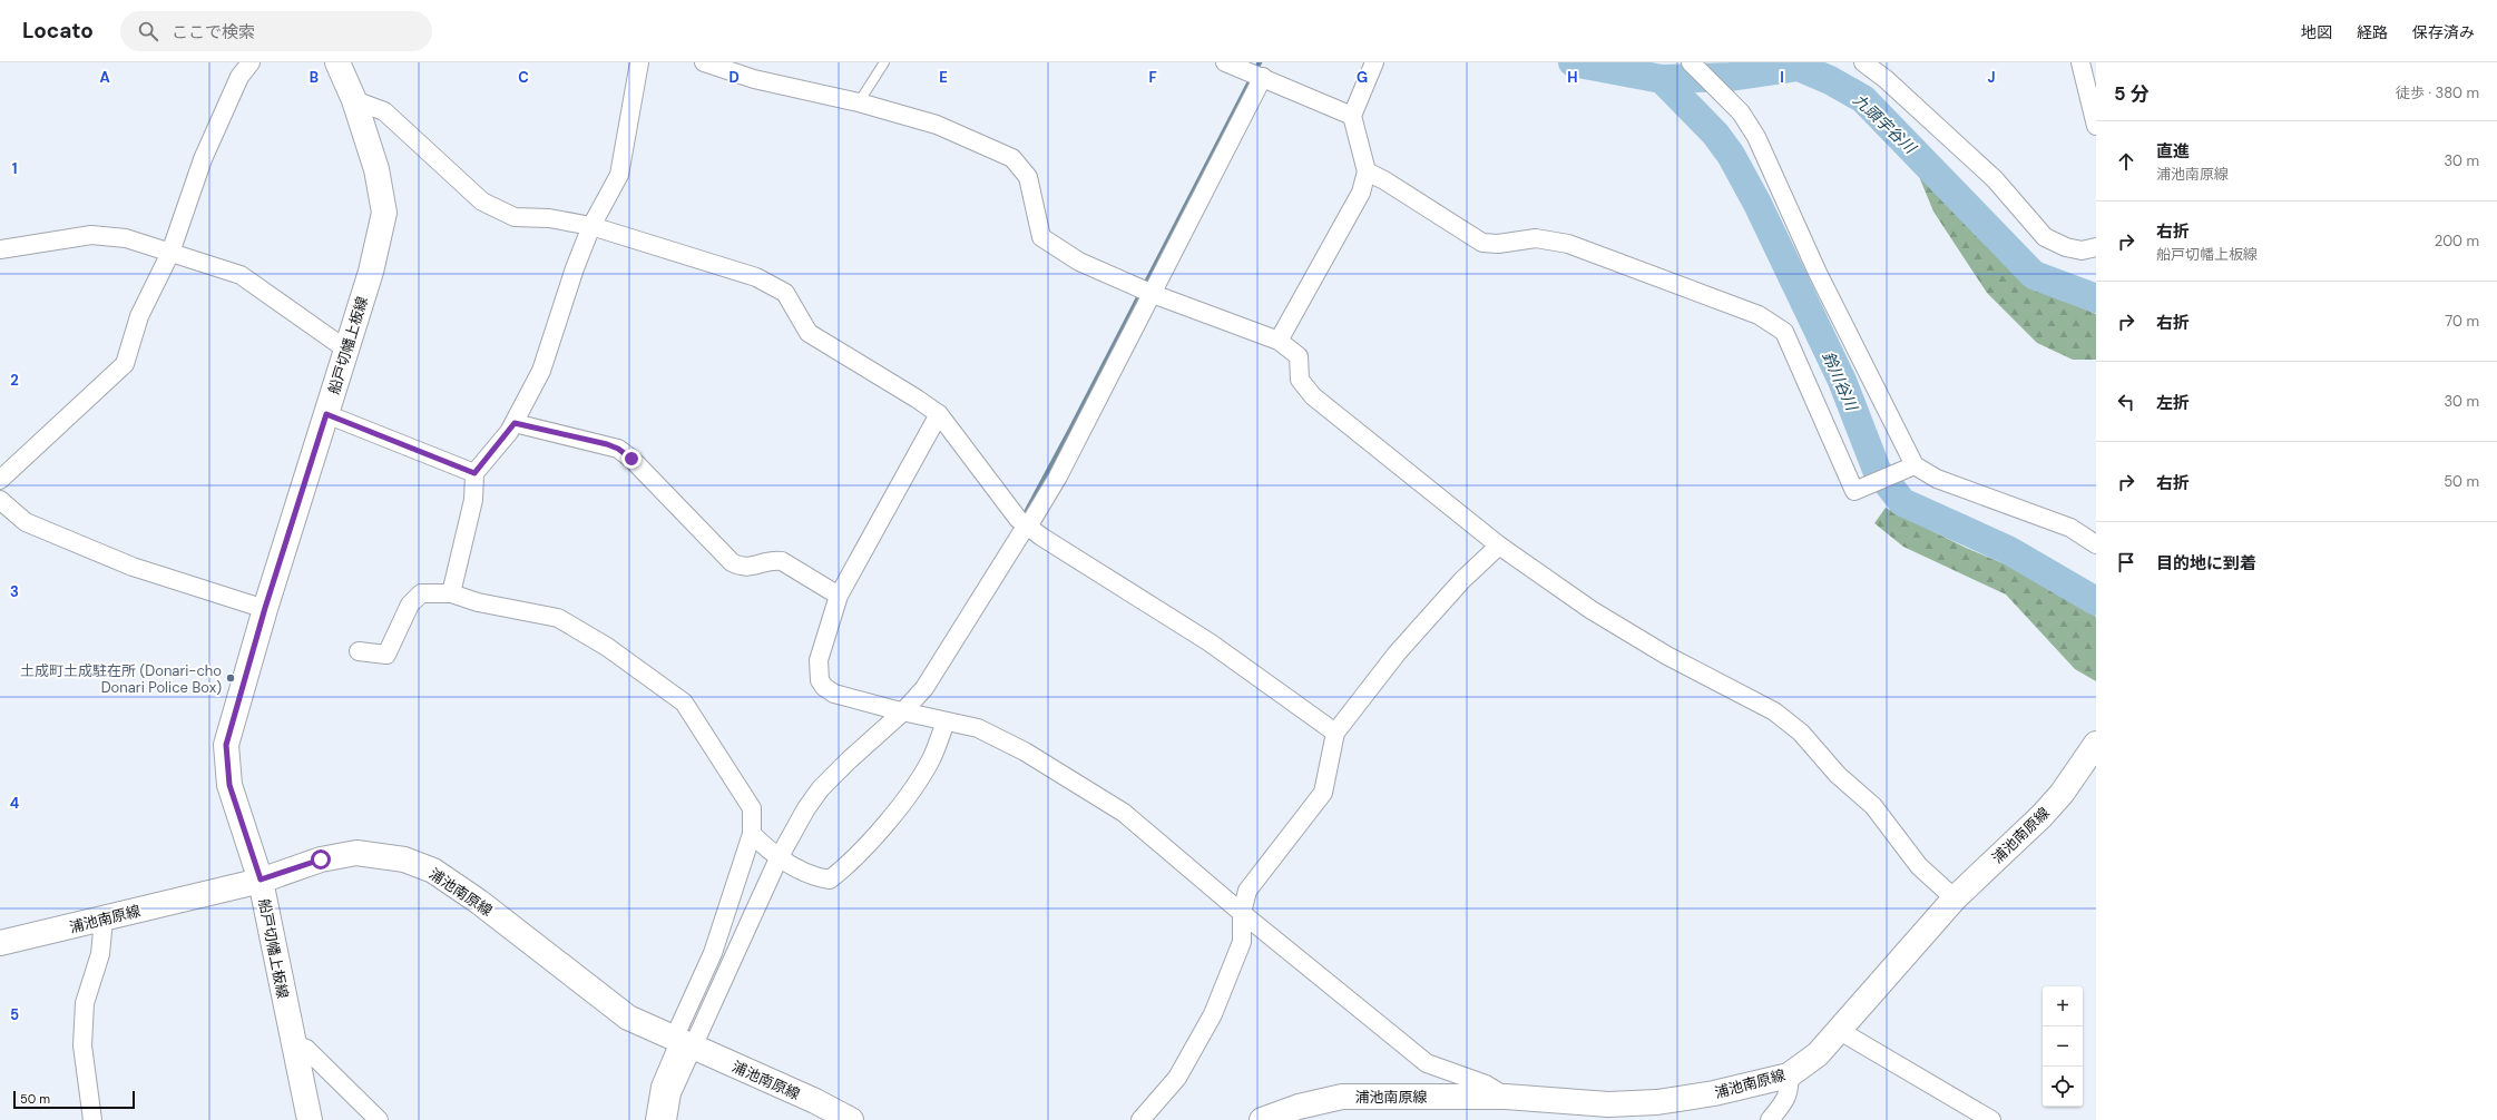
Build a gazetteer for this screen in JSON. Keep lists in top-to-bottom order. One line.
{"streets":{"main road":["船戸切幡上板線","浦池南原線"]},"crossings":[["船戸切幡上板線","浦池南原線"]],"water":["九頭宇谷川","鈴川谷川"],"places":["土成町土成駐在所 (Donari-cho Donari Police Box)"],"scale_bar":"50 m","page":{"header":"Locato","search":"ここで検索","nav":["地図","経路","保存済み"],"heading":["5 分","徒歩 · 380 m"],"list":[["直進","浦池南原線","30 m"],["右折","船戸切幡上板線","200 m"],["右折","70 m"],["左折","30 m"],["右折","50 m"],"目的地に到着"],"map_buttons":["+","−"],"scale":"50 m"},"grid":{"columns":["A","B","C","D","E","F","G","H","I","J"],"rows":["1","2","3","4","5"]}}
